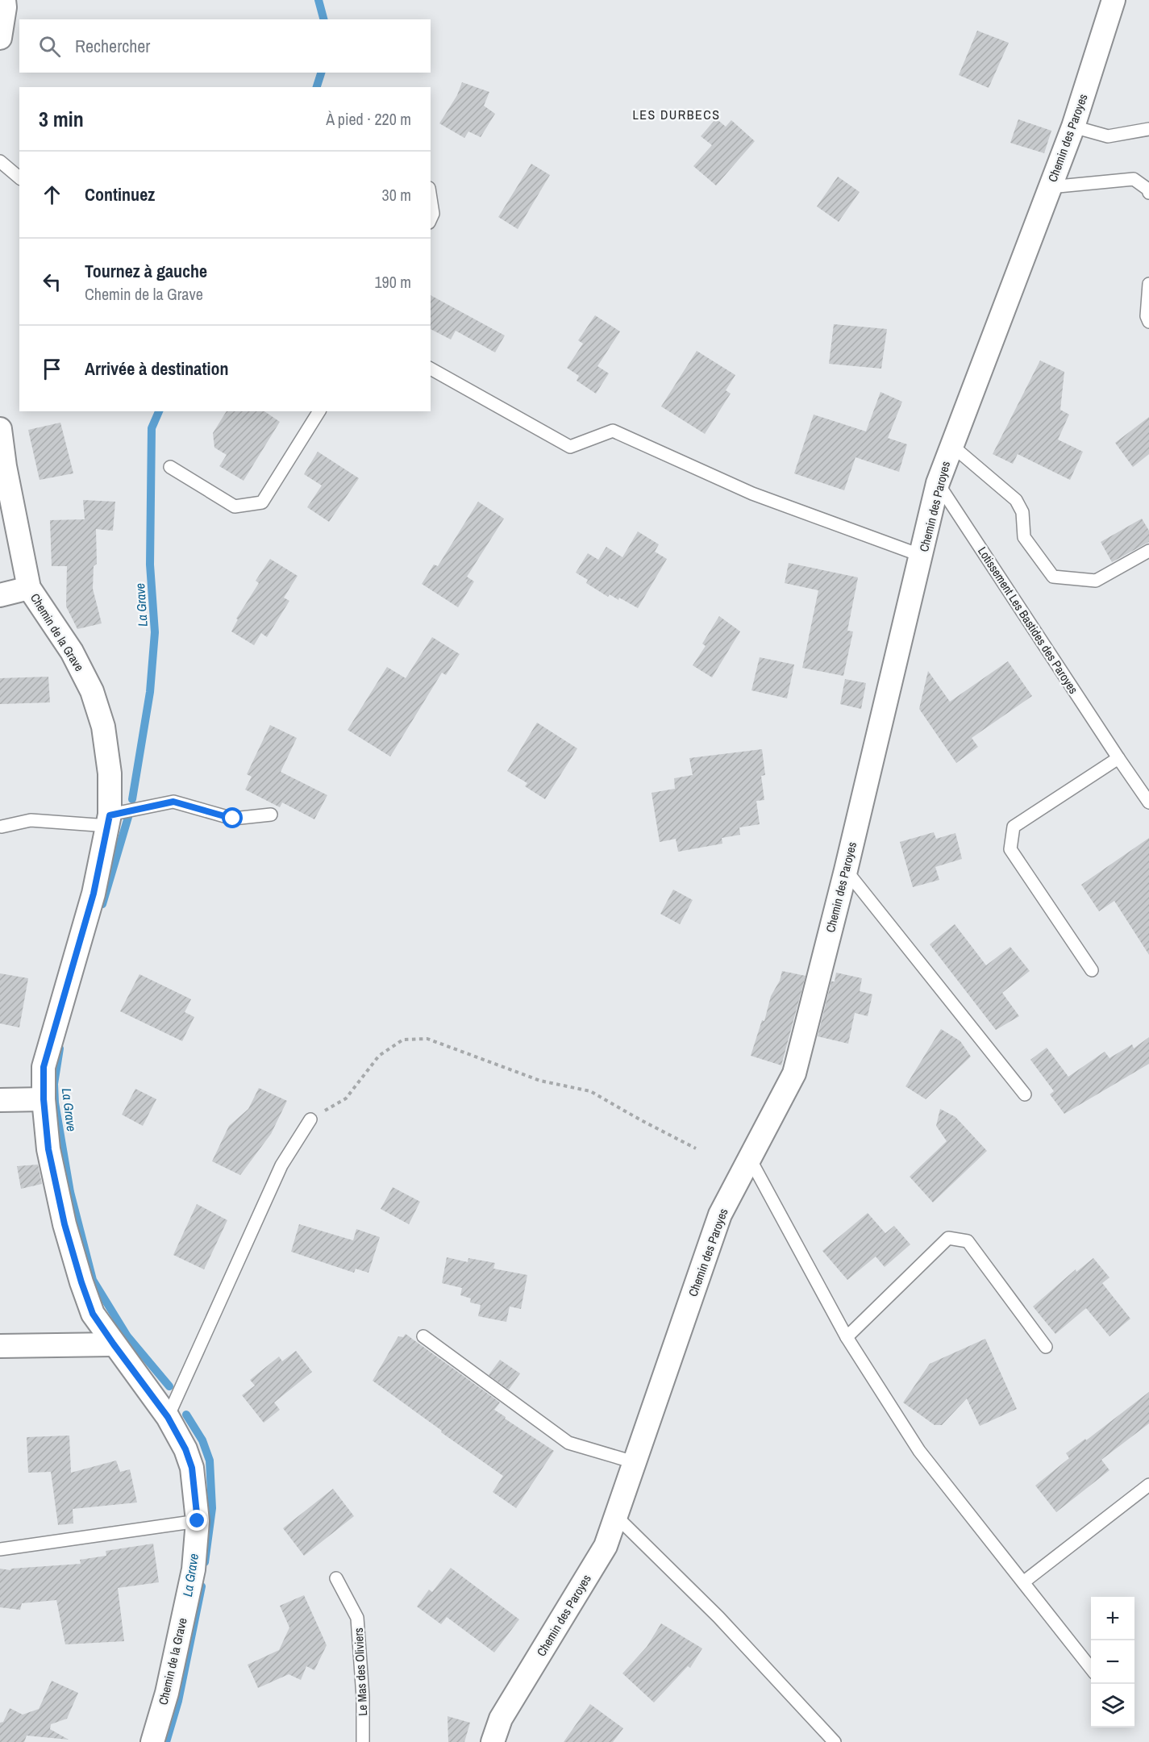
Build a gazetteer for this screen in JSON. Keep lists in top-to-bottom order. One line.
{"streets":{"street":["Chemin des Paroyes","Chemin de la Grave"],"lane":["Lotissement Les Bastides des Paroyes","Le Mas des Oliviers"]},"crossings":[["Chemin des Paroyes","Lotissement Les Bastides des Paroyes"]],"districts":["LES DURBECS"],"water":["La Grave"],"page":{"search":"Rechercher","heading":["3 min","À pied · 220 m"],"list":[["Continuez","30 m"],["Tournez à gauche","Chemin de la Grave","190 m"],"Arrivée à destination"],"map_buttons":["+","−"]}}
